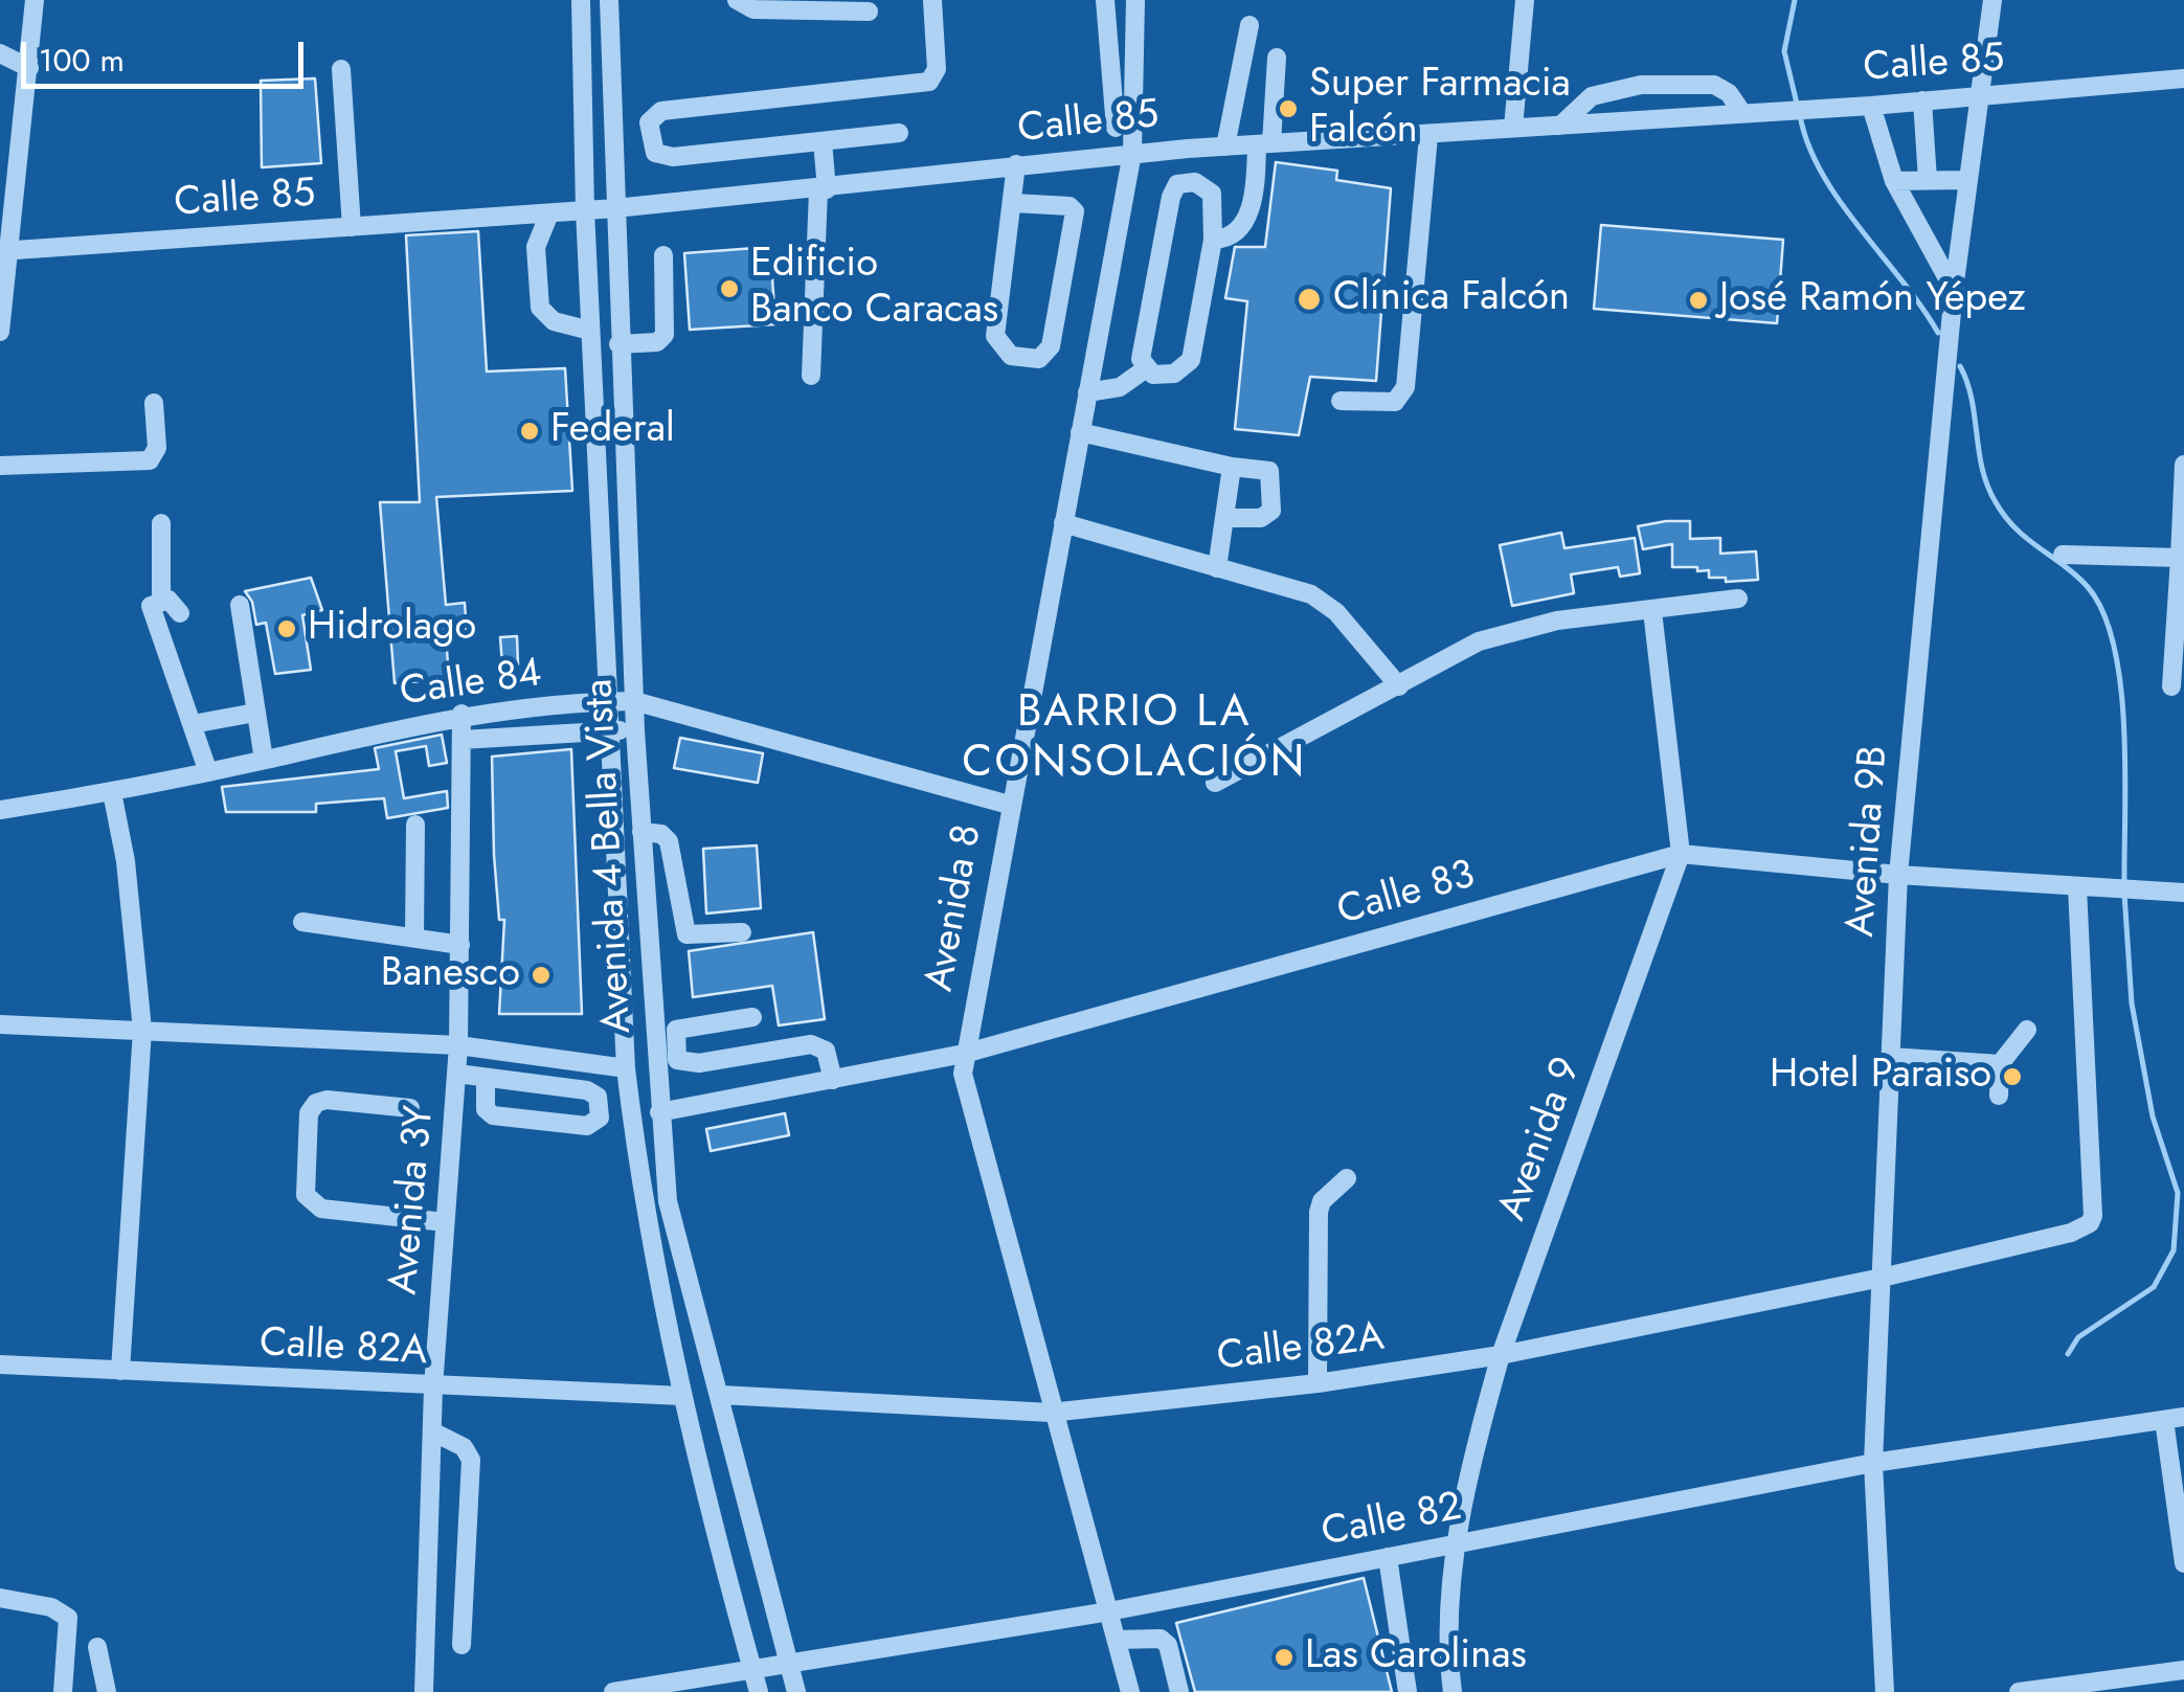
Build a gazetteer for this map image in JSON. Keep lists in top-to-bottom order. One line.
{"streets":{"street":["Calle 85","Calle 84","Avenida 9B","Avenida 4 Bella Vista","Calle 83","Avenida 8","Avenida 9","Avenida 3Y","Calle 82A","Calle 82"]},"crossings":[["Calle 85","Avenida 9B"],["Calle 85","Avenida 4 Bella Vista"],["Calle 85","Avenida 8"],["Calle 84","Avenida 4 Bella Vista"],["Calle 84","Avenida 8"],["Calle 84","Avenida 3Y"],["Avenida 9B","Calle 83"],["Avenida 9B","Calle 82A"],["Avenida 9B","Calle 82"],["Avenida 4 Bella Vista","Calle 83"],["Avenida 4 Bella Vista","Calle 82A"],["Avenida 4 Bella Vista","Calle 82"],["Calle 83","Avenida 8"],["Calle 83","Avenida 9"],["Calle 83","Calle 82A"],["Avenida 8","Calle 82A"],["Avenida 8","Calle 82"],["Avenida 9","Calle 82A"],["Avenida 9","Calle 82"],["Avenida 3Y","Calle 82A"]],"districts":["BARRIO LA CONSOLACIÓN"],"places":["Super Farmacia Falcón","Edificio Banco Caracas","Clínica Falcón","José Ramón Yépez","Federal","Hidrolago","Banesco","Hotel Paraiso","Las Carolinas"],"scale_bar":"100 m"}
